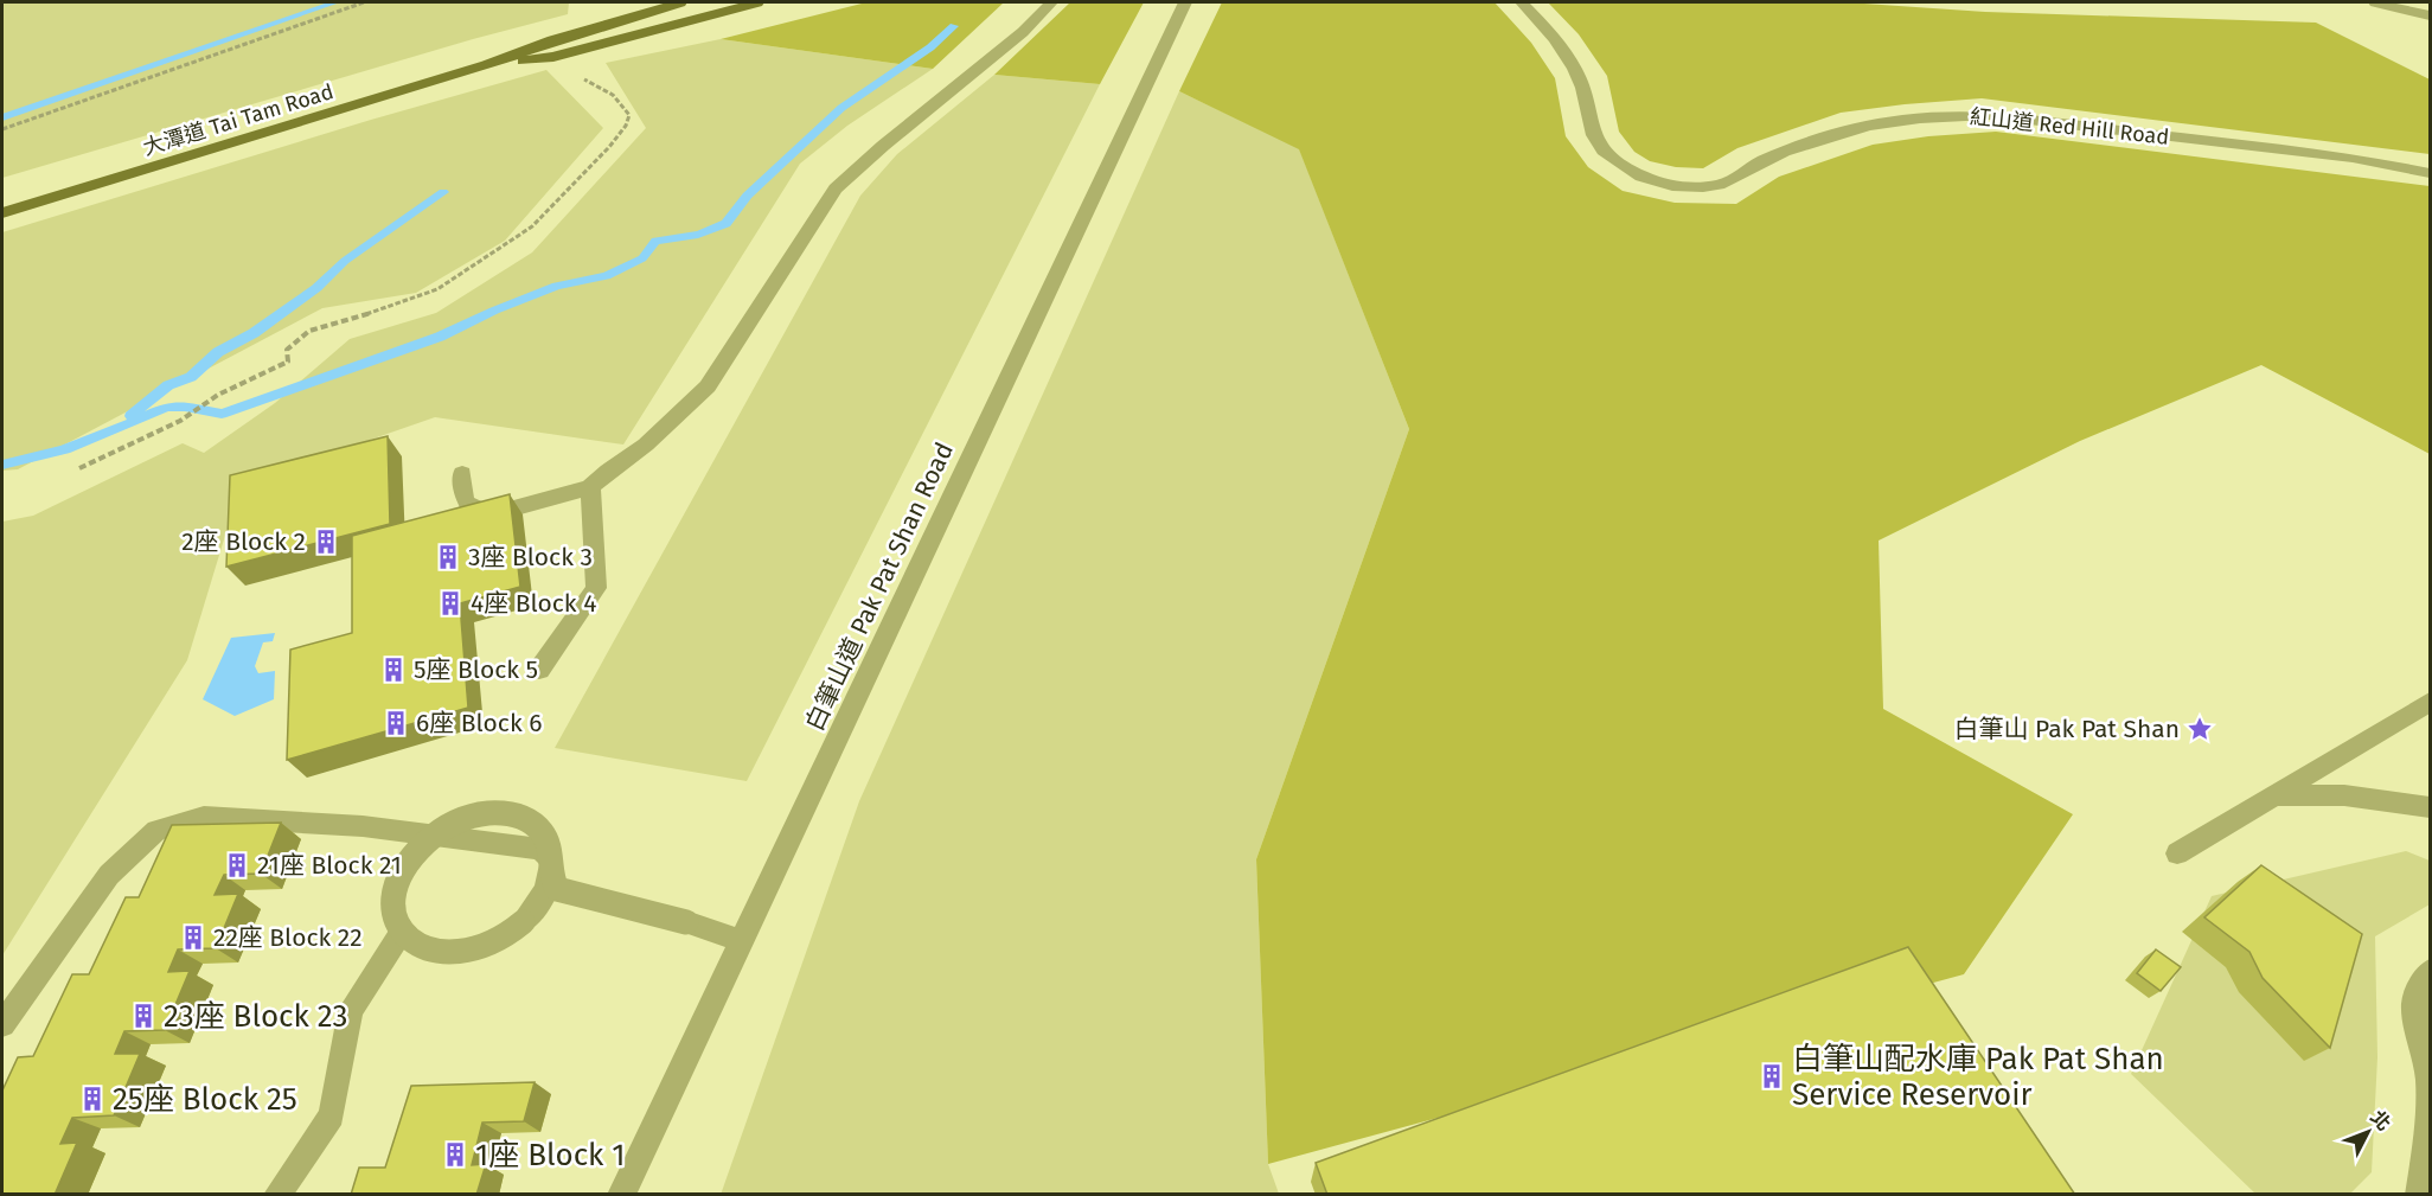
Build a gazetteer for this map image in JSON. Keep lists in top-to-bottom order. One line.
{"streets":{"main road":["大潭道 Tai Tam Road"],"street":["紅山道 Red Hill Road","白筆山道 Pak Pat Shan Road"]},"places":{"building":["2座 Block 2","3座 Block 3","4座 Block 4","5座 Block 5","6座 Block 6","21座 Block 21","22座 Block 22","23座 Block 23","白筆山配水庫 Pak Pat Shan Service Reservoir","25座 Block 25","1座 Block 1"],"place":["白筆山 Pak Pat Shan"]},"north":"top right"}
